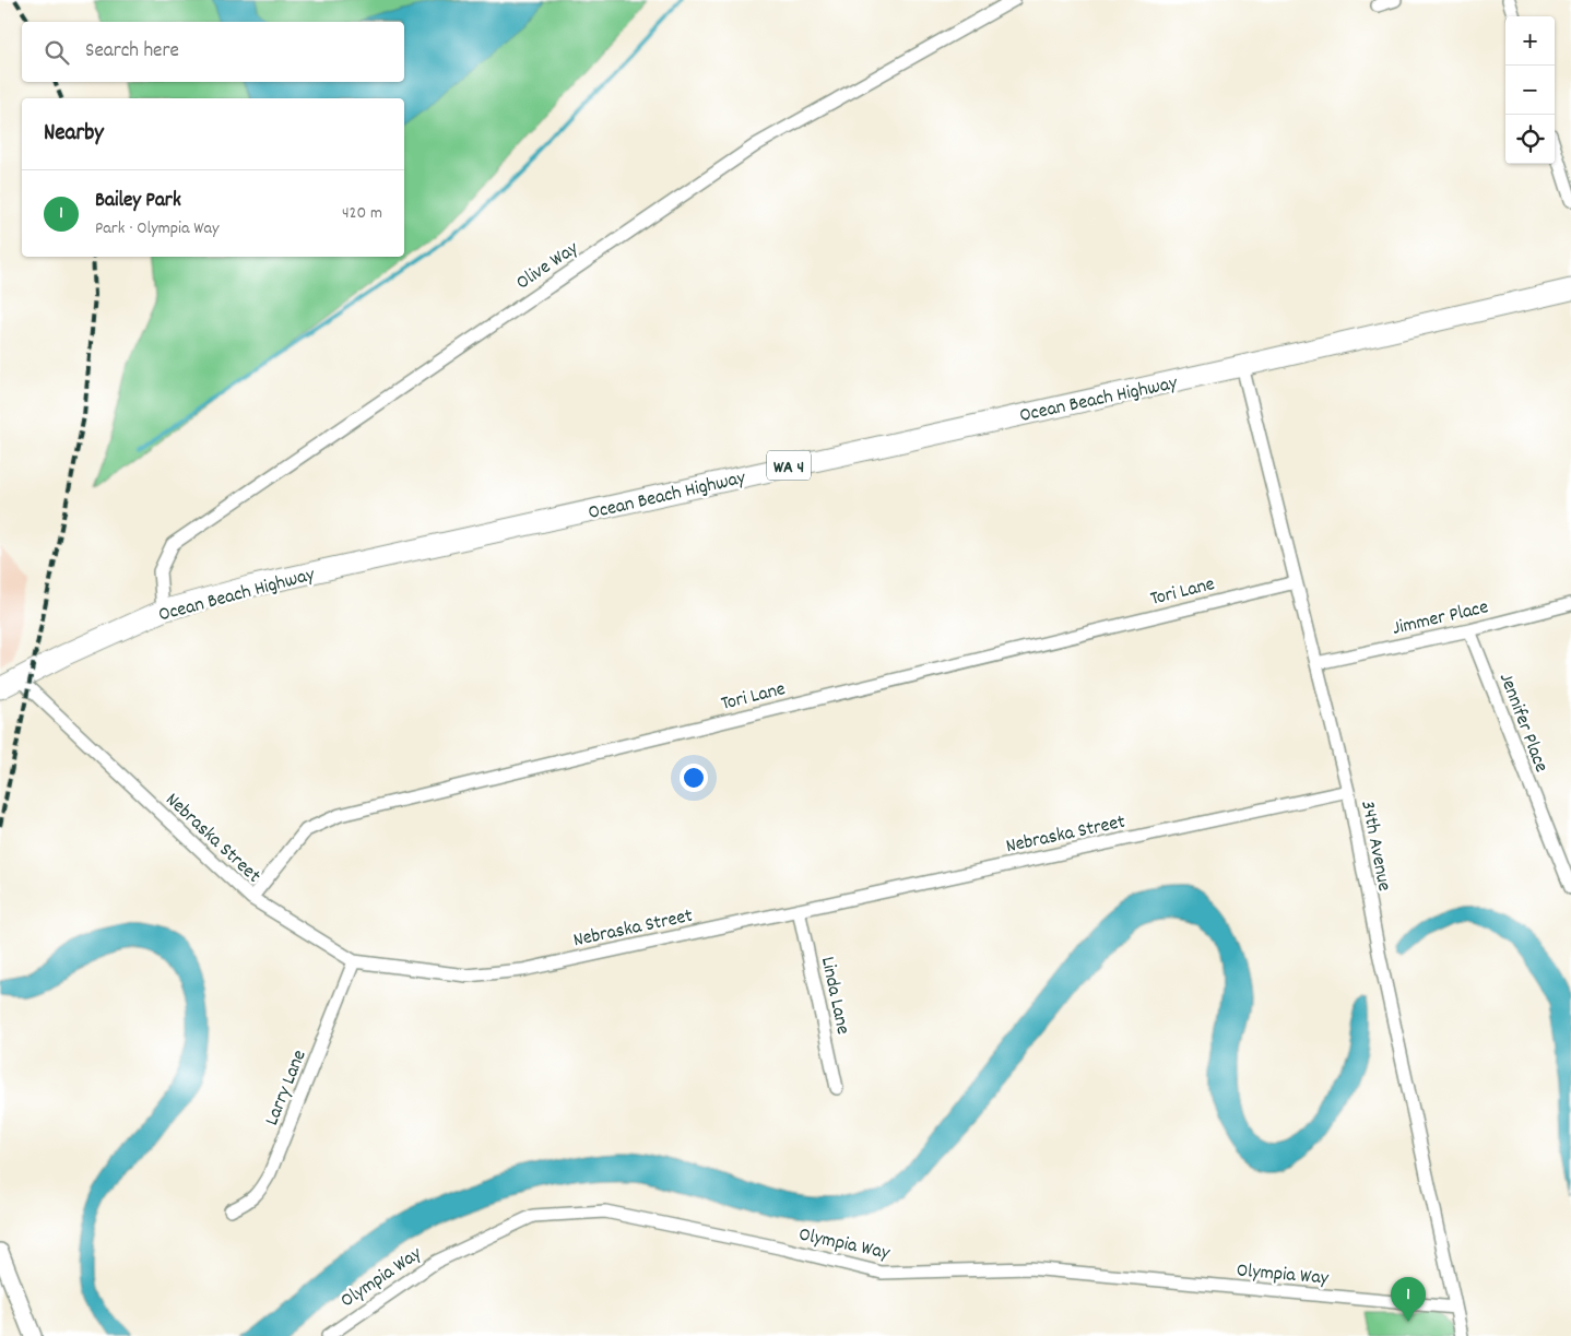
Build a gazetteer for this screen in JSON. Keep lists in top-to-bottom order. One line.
{"streets":{"main road":["Ocean Beach Highway","WA 4"],"street":["Olive Way","Tori Lane","Jimmer Place","Jennifer Place","Nebraska Street","34th Avenue","Linda Lane","Larry Lane","Olympia Way"]},"crossings":[["Olive Way","Ocean Beach Highway"],["Ocean Beach Highway","Nebraska Street"],["Ocean Beach Highway","34th Avenue"],["Tori Lane","Nebraska Street"],["Tori Lane","34th Avenue"],["Jimmer Place","Jennifer Place"],["Jimmer Place","34th Avenue"],["Nebraska Street","34th Avenue"],["Nebraska Street","Linda Lane"],["Nebraska Street","Larry Lane"],["34th Avenue","Olympia Way"]],"page":{"map_buttons":["+","−"],"search":"Search here","heading":"Nearby","list":[{"mark":"1","name":"Bailey Park","note":"Park · Olympia Way","value":"420 m"}],"pins":"1"}}
